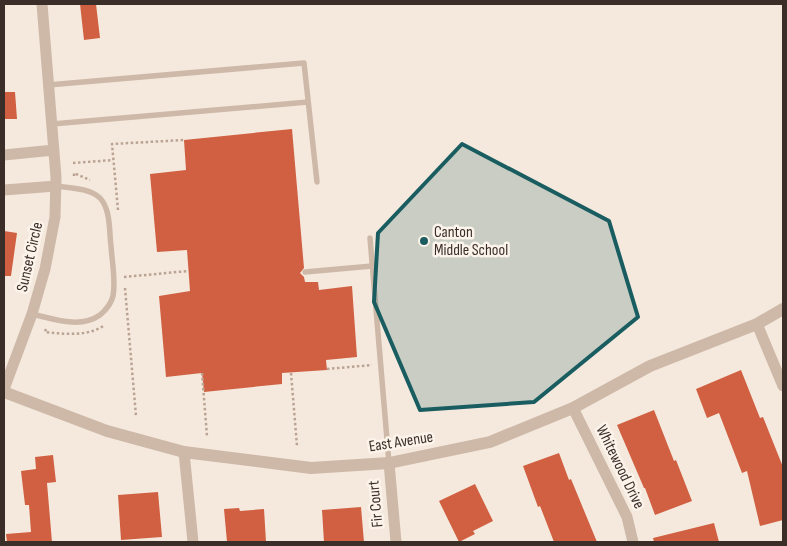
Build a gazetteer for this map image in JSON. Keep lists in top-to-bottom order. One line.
{"streets":{"street":["Sunset Circle","East Avenue","Whitewood Drive","Fir Court"]},"crossings":[["Sunset Circle","East Avenue"],["East Avenue","Whitewood Drive"],["East Avenue","Fir Court"]],"places":["Canton Middle School"]}
